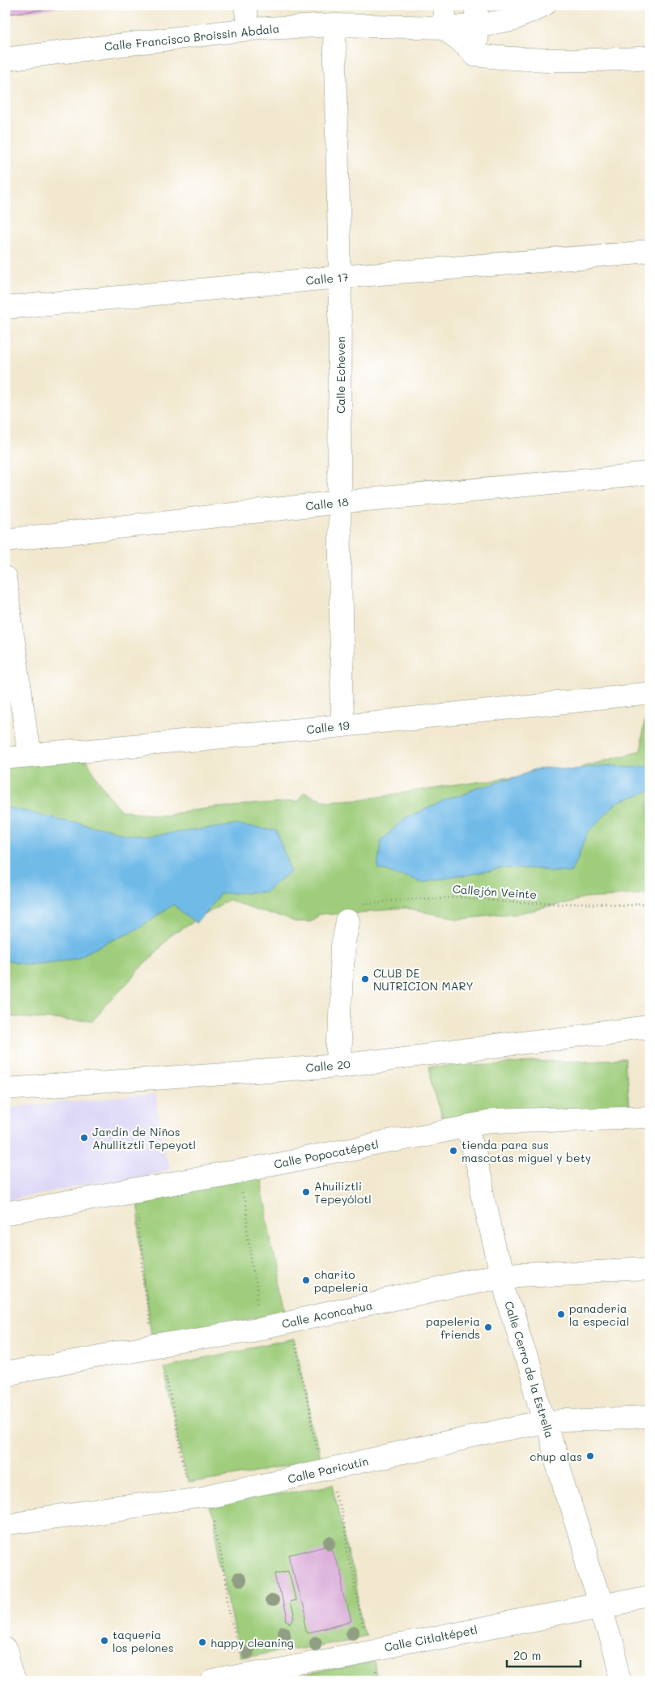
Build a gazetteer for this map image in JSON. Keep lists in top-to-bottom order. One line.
{"streets":{"street":["Calle Francisco Broissin Abdala","Calle 17","Calle Echeven","Calle 18","Calle 19","Calle 20","Calle Popocatépetl","Calle Aconcahua","Calle Cerro de la Estrella","Calle Paricutín","Calle Citlaltépetl"],"path":["Callejón Veinte"]},"crossings":[["Calle Francisco Broissin Abdala","Calle Echeven"],["Calle 17","Calle Echeven"],["Calle Echeven","Calle 18"],["Calle Echeven","Calle 19"],["Calle Popocatépetl","Calle Cerro de la Estrella"],["Calle Aconcahua","Calle Cerro de la Estrella"],["Calle Cerro de la Estrella","Calle Paricutín"],["Calle Cerro de la Estrella","Calle Citlaltépetl"]],"places":["CLUB DE NUTRICION MARY","Jardín de Niños Ahullitztli Tepeyotl","tienda para sus mascotas miguel y bety","Ahuiliztli Tepeyólotl","charito papeleria","panaderia la especial","papeleria friends","chup alas","taqueria los pelones","happy cleaning"],"scale_bar":"20 m"}
